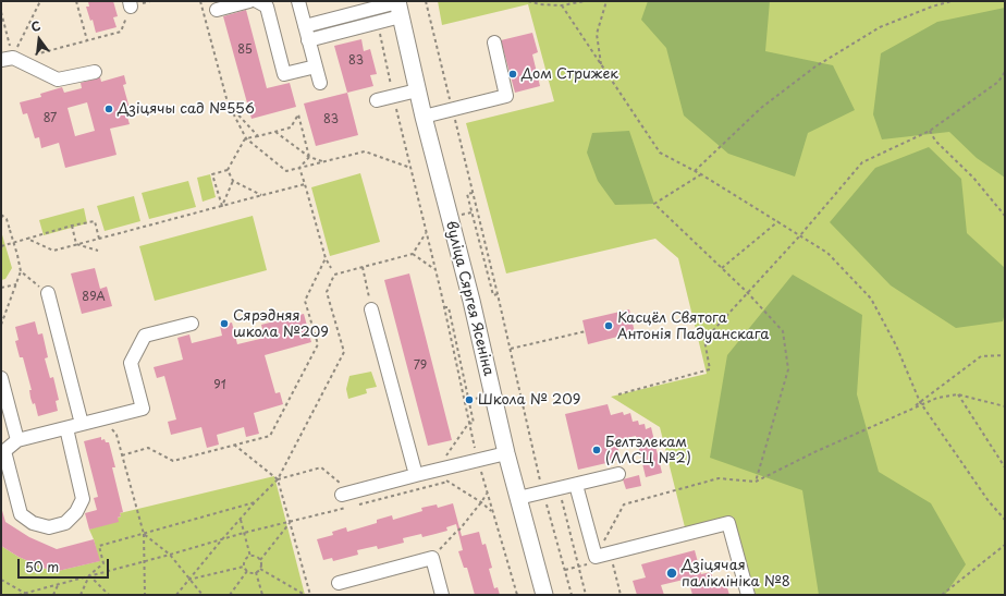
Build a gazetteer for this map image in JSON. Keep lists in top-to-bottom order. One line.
{"streets":{"main road":["вуліца Сяргея Ясеніна"]},"places":["Дом Стрижек","Дзіцячы сад №556","Сярэдняя школа №209","Касцёл Святога Антонія Падуанскага","Школа № 209","Белтэлекам (ЛЛСЦ №2)","Дзіцячая паліклініка №8"],"house_numbers":["85","83","87","83","89А","79","91"],"scale_bar":"50 m","north":"top"}
